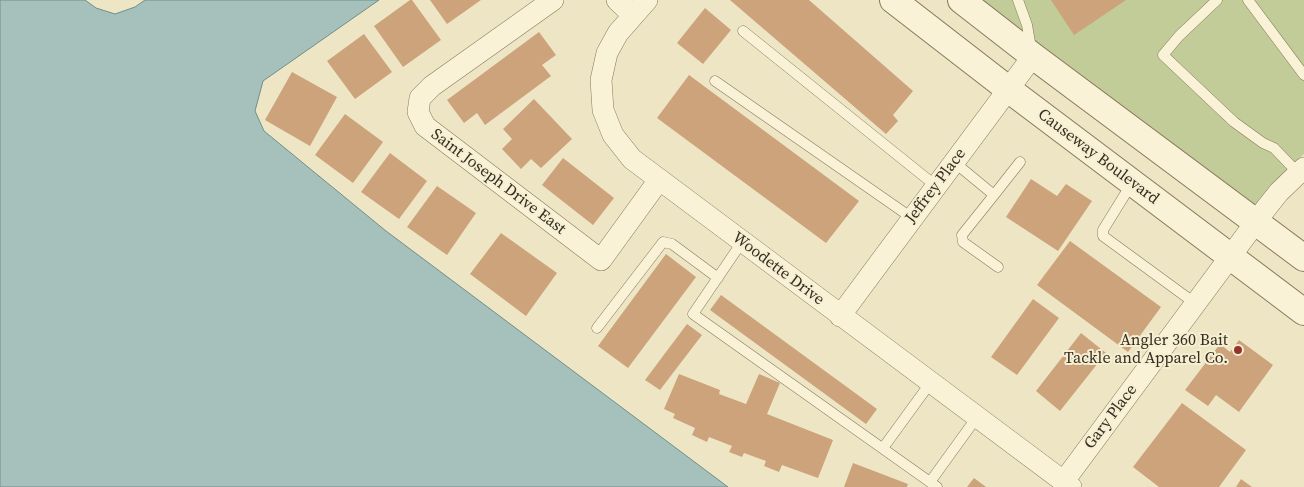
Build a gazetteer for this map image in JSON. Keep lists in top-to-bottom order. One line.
{"streets":{"street":["Causeway Boulevard","Saint Joseph Drive East","Jeffrey Place","Woodette Drive","Gary Place"]},"crossings":[["Causeway Boulevard","Jeffrey Place"],["Causeway Boulevard","Gary Place"],["Saint Joseph Drive East","Woodette Drive"],["Jeffrey Place","Woodette Drive"],["Woodette Drive","Gary Place"]],"places":["Angler 360 Bait Tackle and Apparel Co."]}
